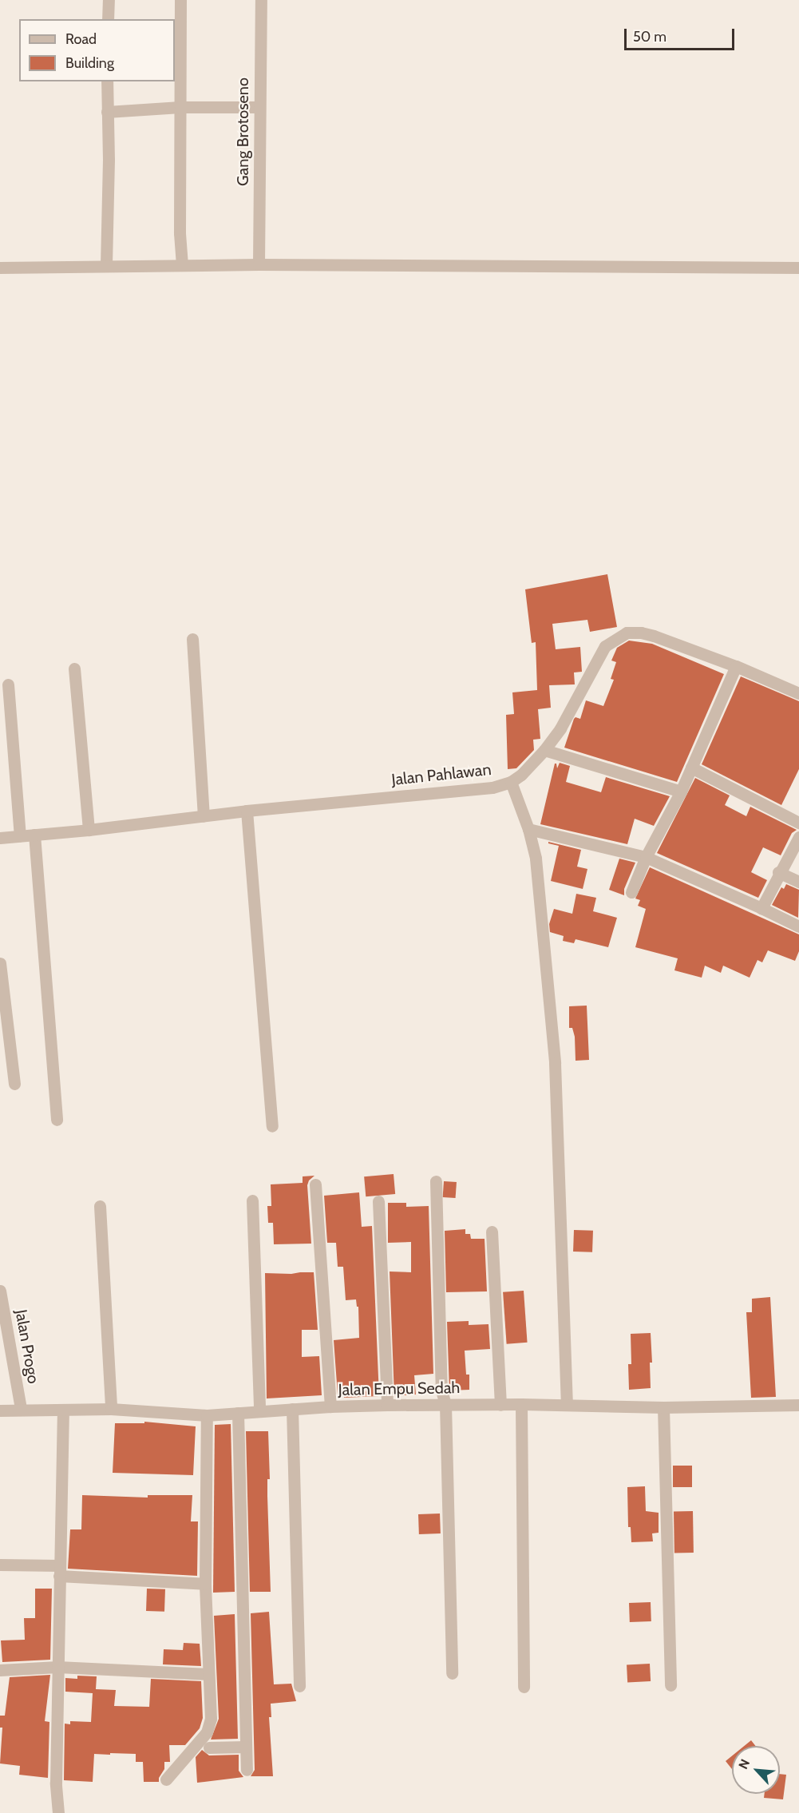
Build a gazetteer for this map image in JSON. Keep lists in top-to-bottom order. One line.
{"streets":{"street":["Gang Brotoseno","Jalan Pahlawan","Jalan Progo","Jalan Empu Sedah"]},"crossings":[["Jalan Progo","Jalan Empu Sedah"]],"legend":["Road","Building"],"scale_bar":"50 m","north":"top left"}
